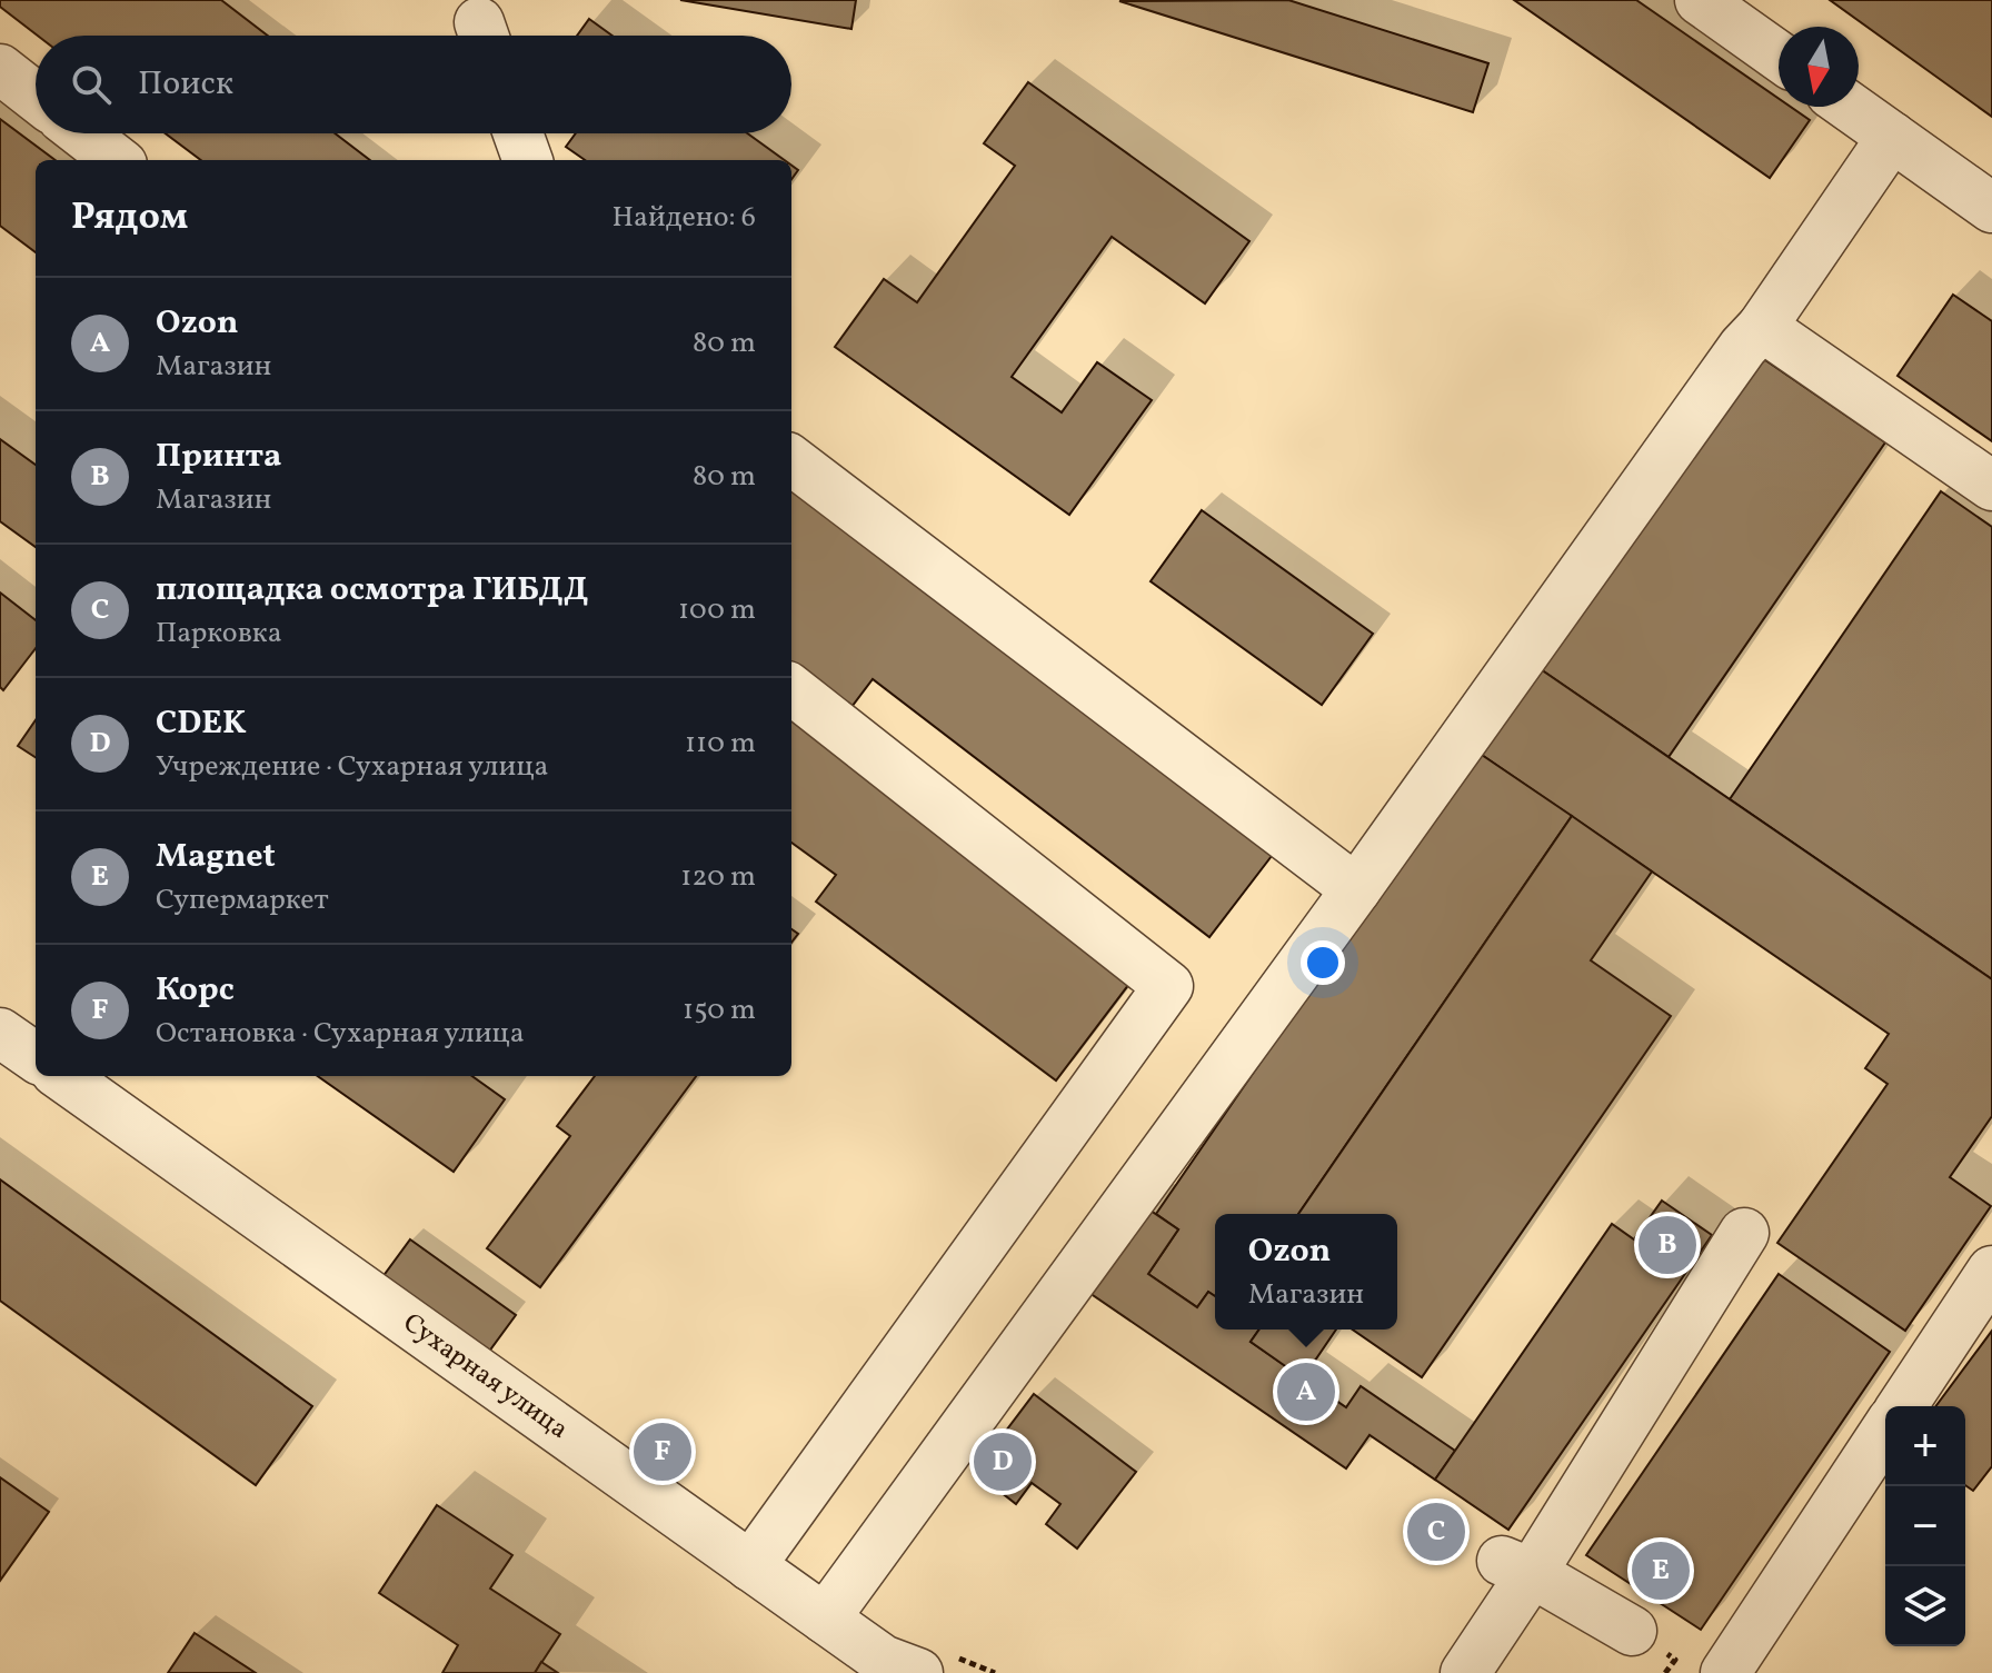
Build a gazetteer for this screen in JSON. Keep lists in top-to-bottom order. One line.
{"streets":{"street":["Сухарная улица"]},"north":"bottom","page":{"search":"Поиск","heading":["Рядом","Найдено: 6"],"list":[{"mark":"A","name":"Ozon","note":"Магазин","value":"80 m"},{"mark":"B","name":"Принта","note":"Магазин","value":"80 m"},{"mark":"C","name":"площадка осмотра ГИБДД","note":"Парковка","value":"100 m"},{"mark":"D","name":"CDEK","note":"Учреждение · Сухарная улица","value":"110 m"},{"mark":"E","name":"Magnet","note":"Супермаркет","value":"120 m"},{"mark":"F","name":"Корс","note":"Остановка · Сухарная улица","value":"150 m"}],"pins":["B","A","F","D","C","E"],"popup":["Ozon","Магазин"],"map_buttons":["+","−"]}}
